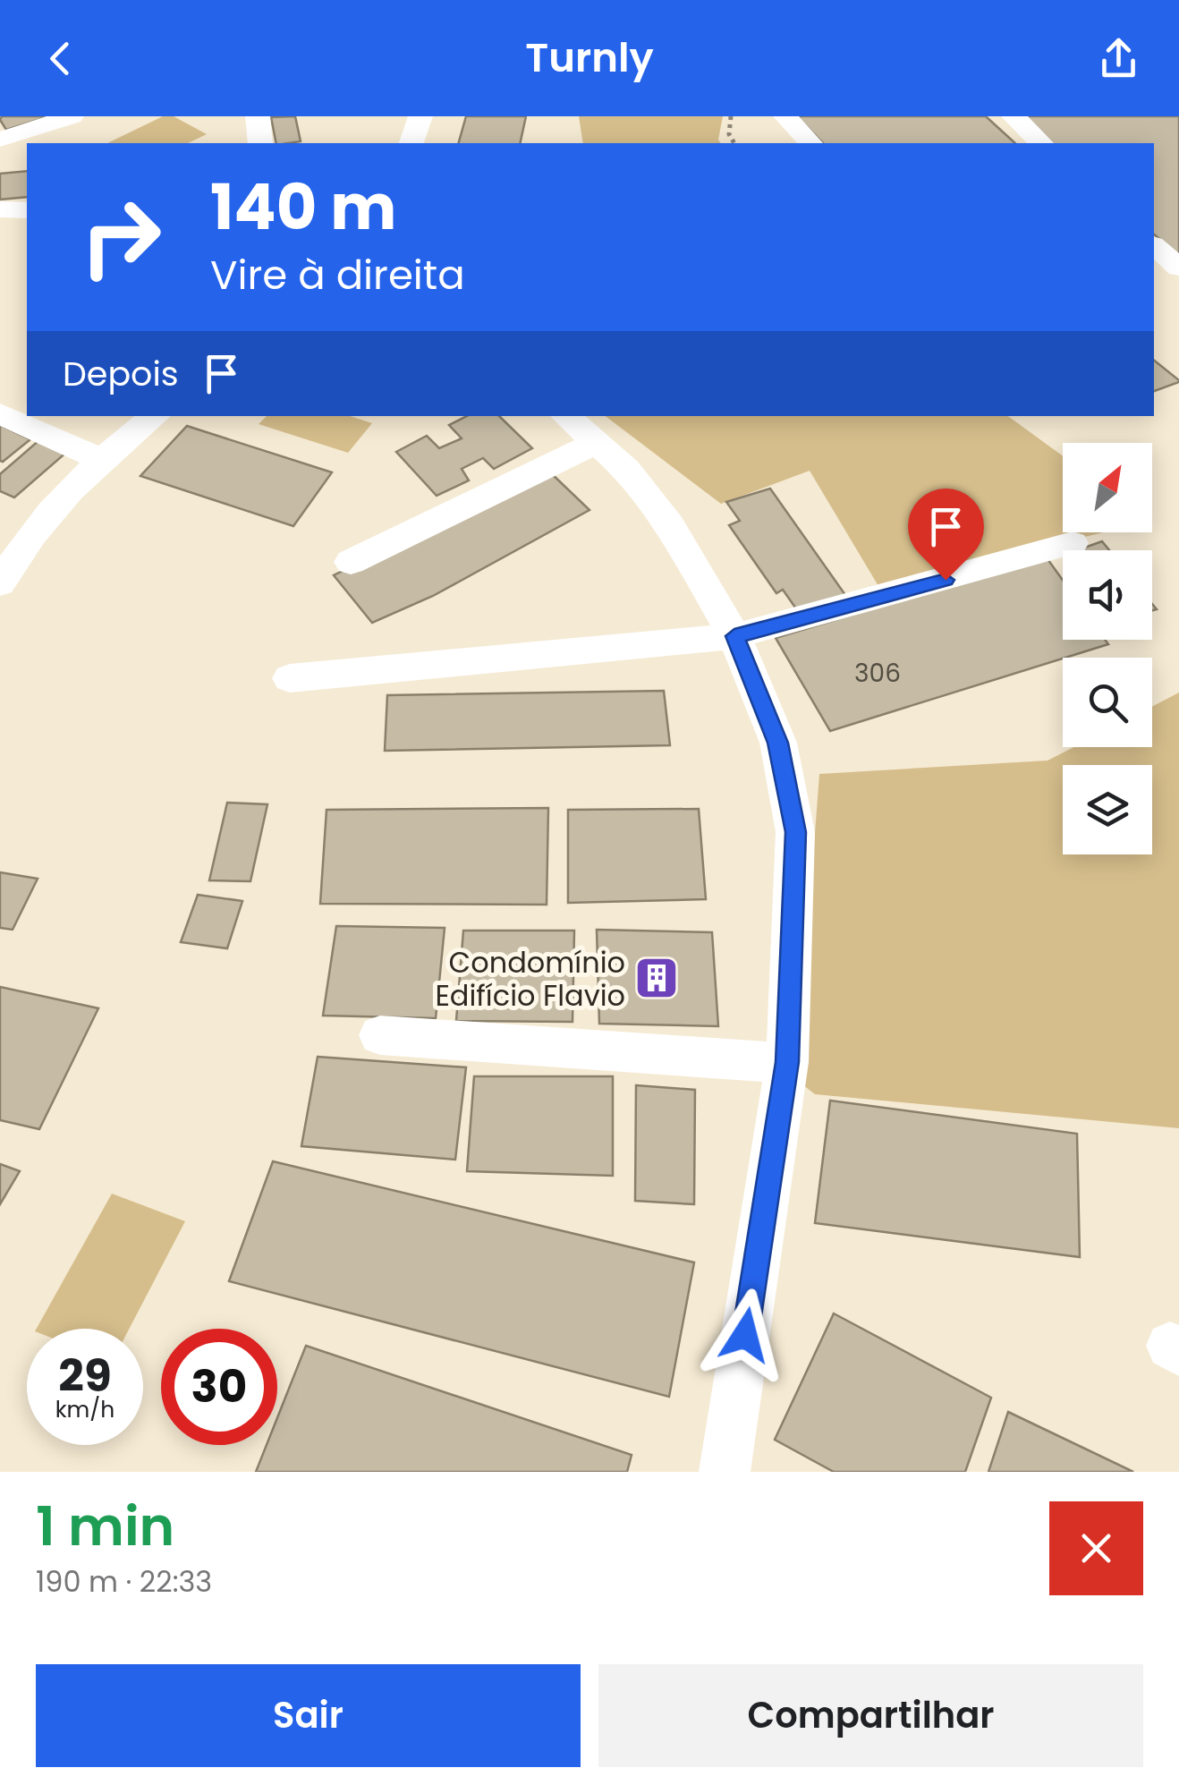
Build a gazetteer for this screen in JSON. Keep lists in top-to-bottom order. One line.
{"places":{"building":["Condomínio Edifício Flavio"]},"house_numbers":["306"],"north":"top right","page":{"header":"Turnly","turn":["140 m","Vire à direita"],"then":"Depois","speed":"29 km/h","limit":"30","heading":["1 min","190 m · 22:33"],"buttons":["Sair","Compartilhar"]}}
